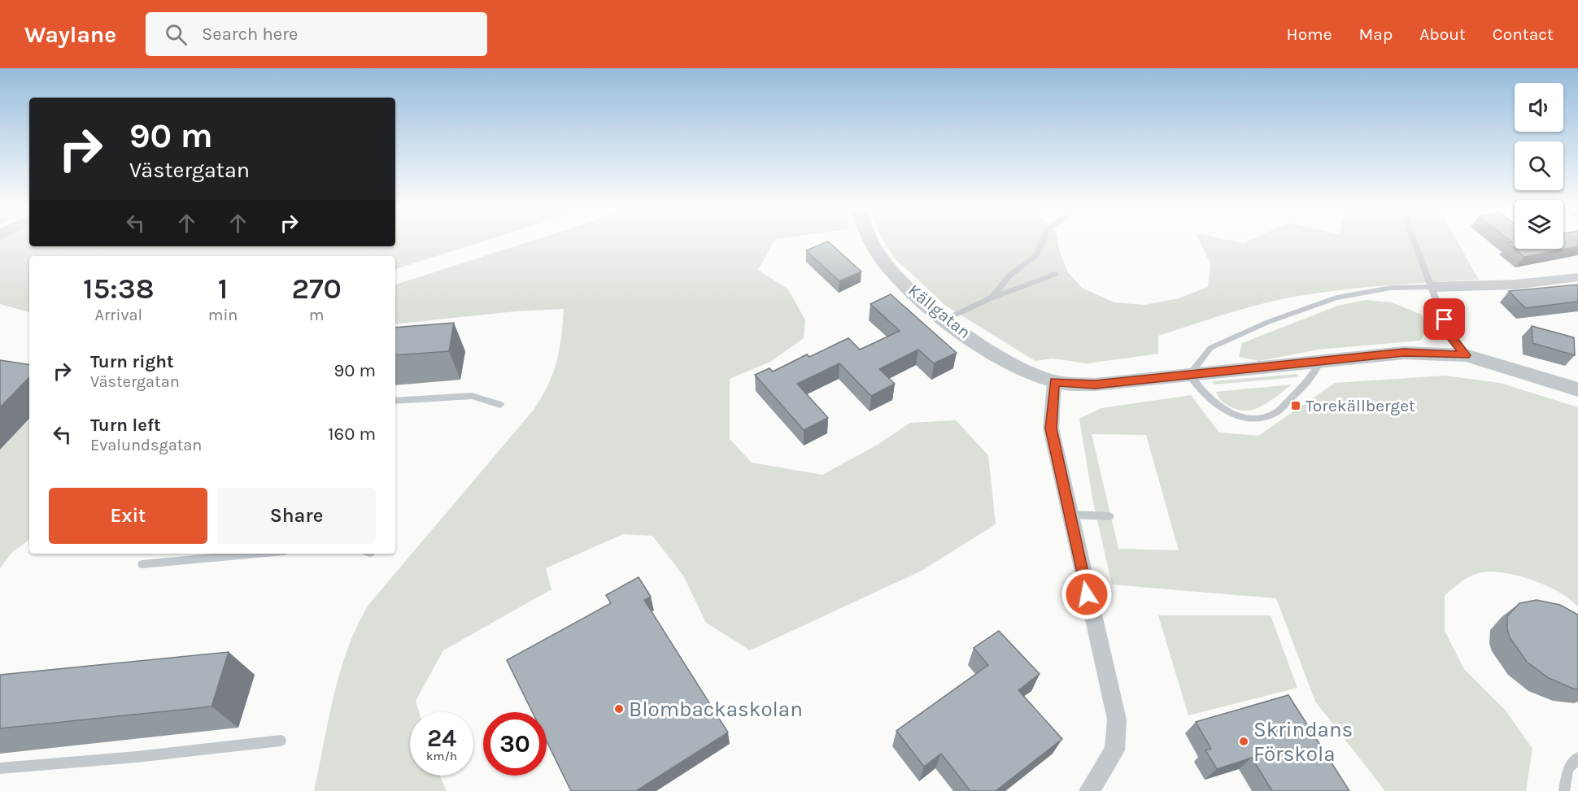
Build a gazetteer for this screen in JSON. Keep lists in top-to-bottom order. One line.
{"streets":{"street":["Källgatan"]},"places":{"transit":["Torekällberget"],"other":["Blombackaskolan","Skrindans Förskola"]},"page":{"header":"Waylane","search":"Search here","nav":["Home","Map","About","Contact"],"turn":["90 m","Västergatan"],"eta":["15:38","Arrival","1","min","270","m"],"list":[{"name":"Turn right","note":"Västergatan","value":"90 m"},{"name":"Turn left","note":"Evalundsgatan","value":"160 m"}],"buttons":["Exit","Share"],"speed":"24 km/h","limit":"30"}}
